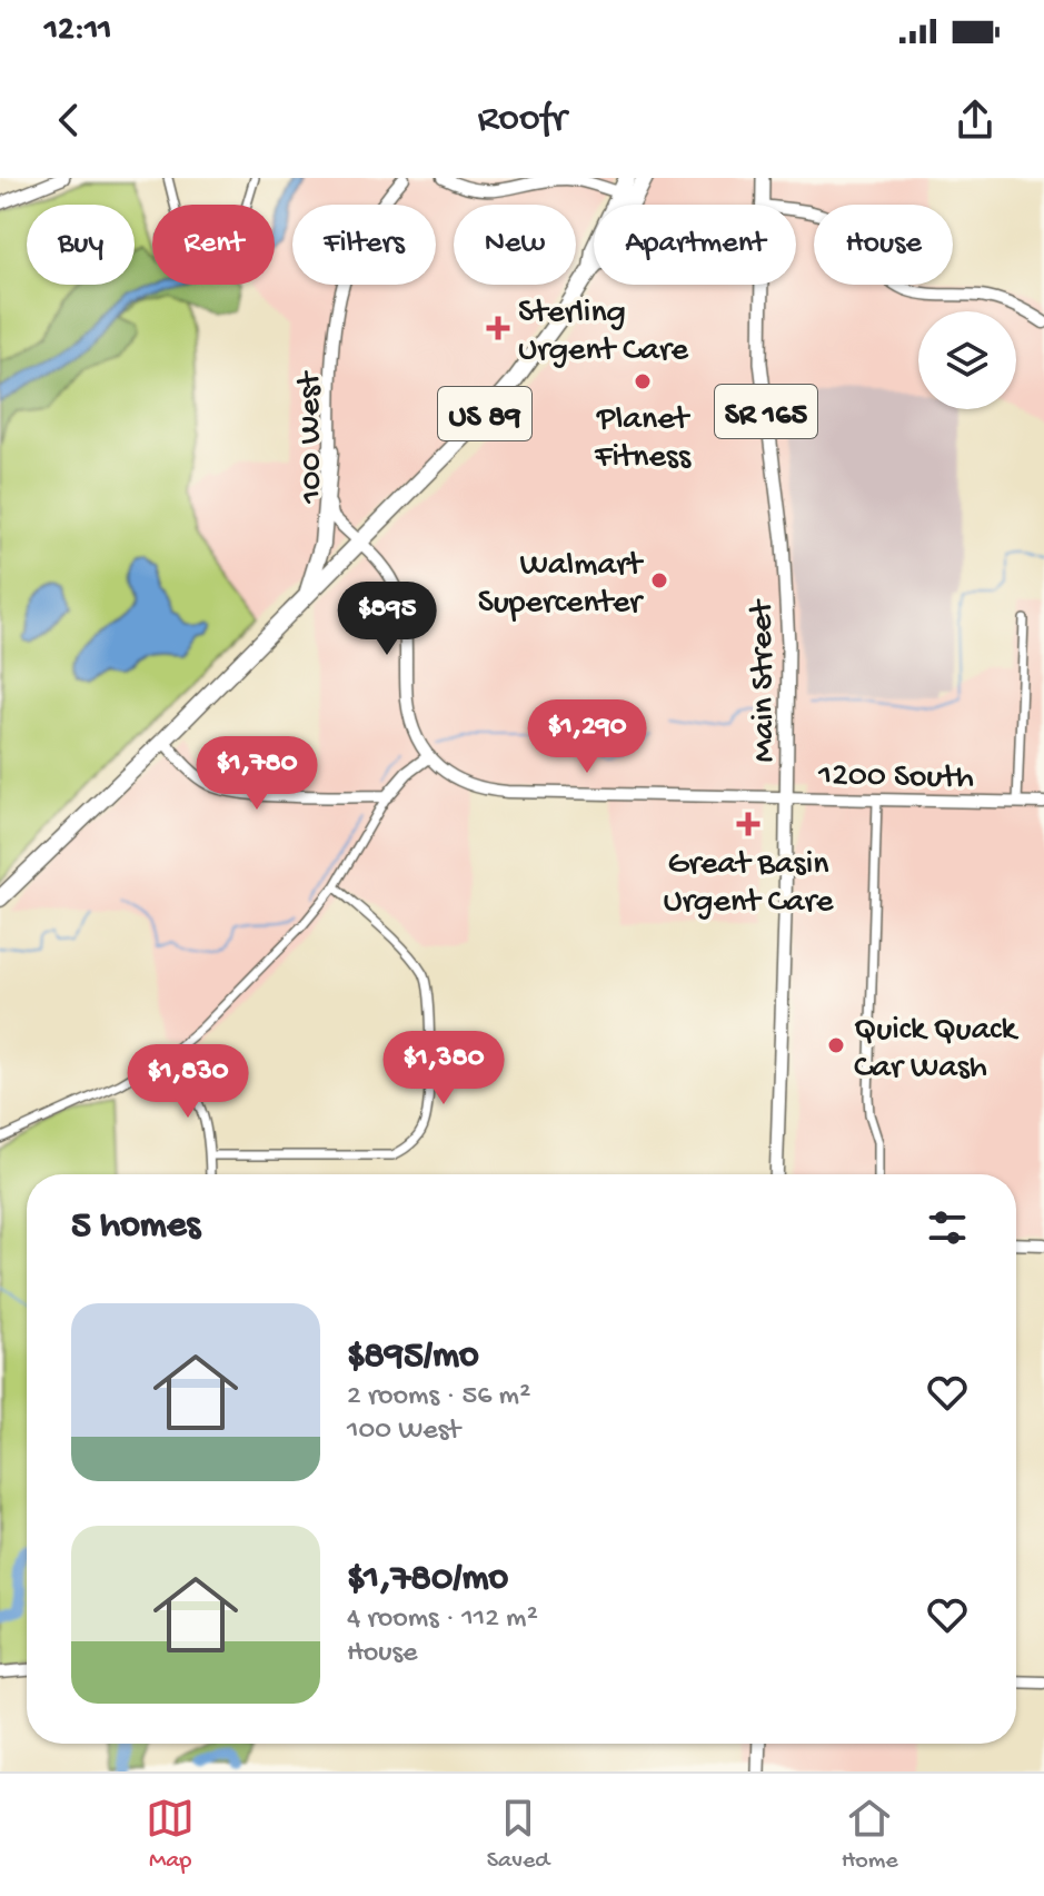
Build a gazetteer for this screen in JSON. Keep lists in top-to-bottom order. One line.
{"streets":{"highway":["US 89"],"main road":["SR 165","Main Street"],"street":["100 West","1200 South"]},"crossings":[["US 89","100 West"],["100 West","1200 South"],["Main Street","1200 South"]],"places":{"health":["Sterling Urgent Care","Great Basin Urgent Care"],"other":["Planet Fitness","Walmart Supercenter","Quick Quack Car Wash"]},"page":{"status":"12:11","header":"Roofr","chip":["Buy","Rent","Filters","New","Apartment","House"],"price":["$895","$1,290","$1,780","$1,380","$1,830"],"heading":"5 homes","list":[{"name":"$895/mo","note":"2 rooms · 56 m² · 100 West"},{"name":"$1,780/mo","note":"4 rooms · 112 m² · House"}],"tabs":["Map","Saved","Home"]}}
